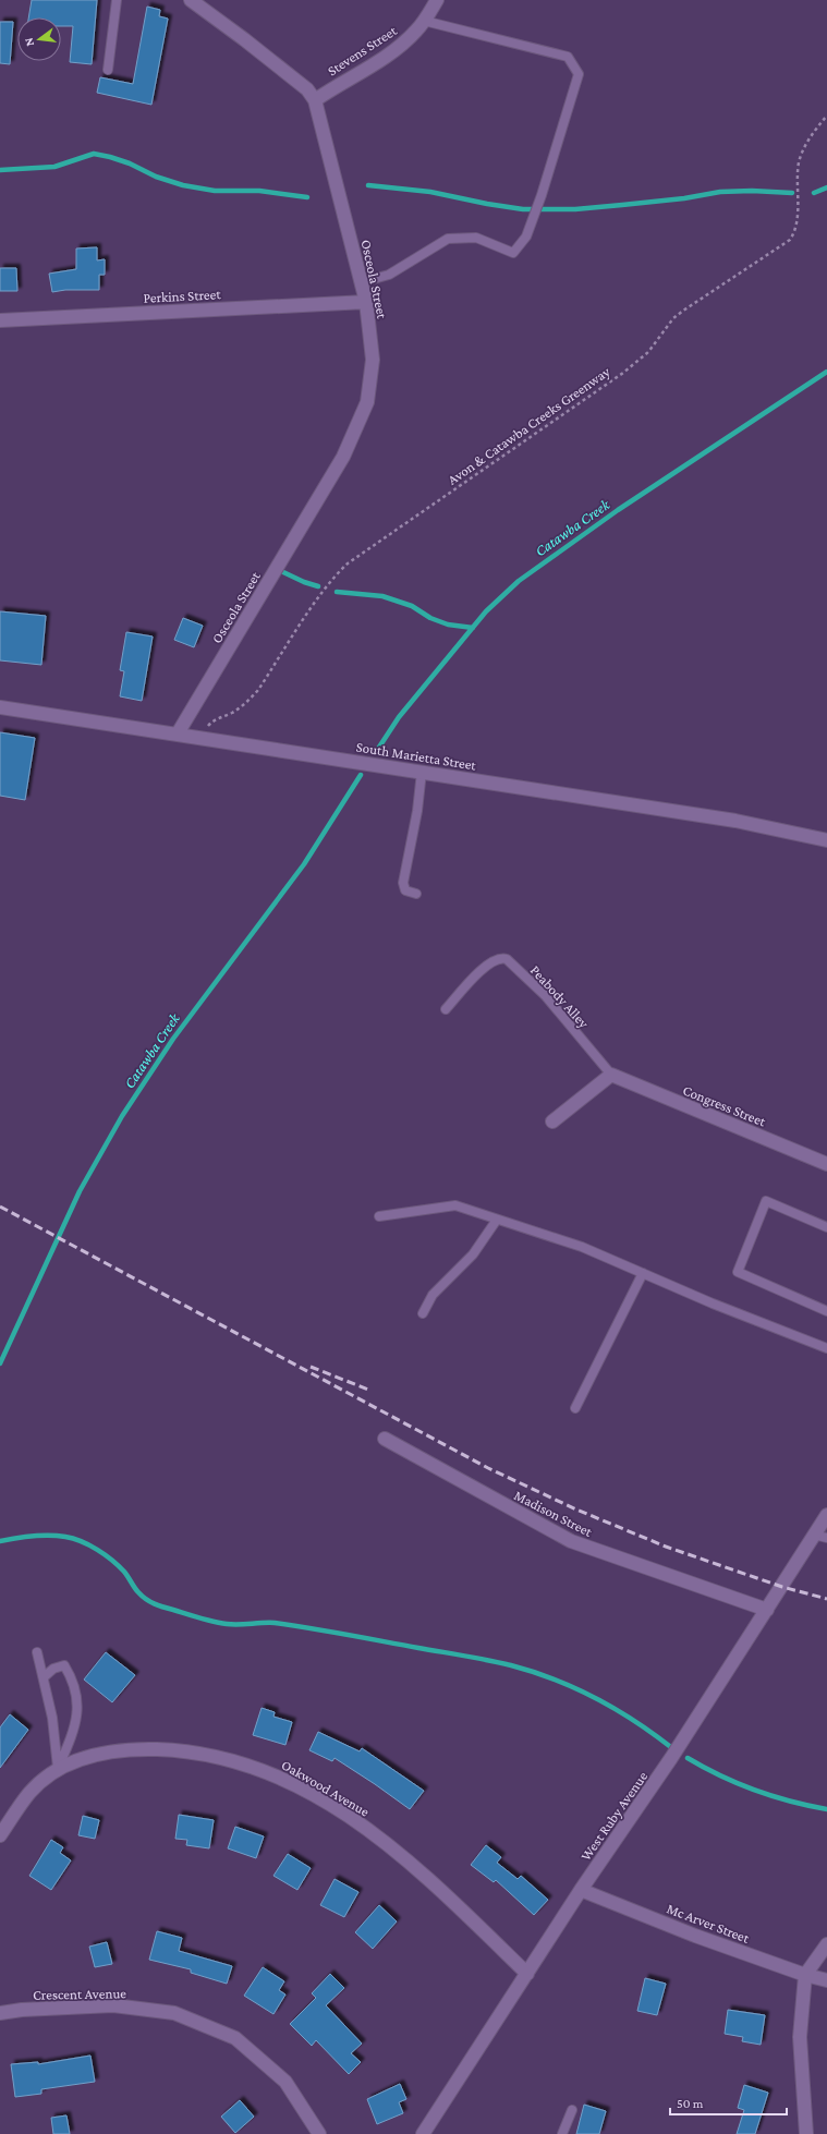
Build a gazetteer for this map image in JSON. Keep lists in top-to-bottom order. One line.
{"streets":{"street":["Stevens Street","Osceola Street","Perkins Street","South Marietta Street","Congress Street","Madison Street","Oakwood Avenue","West Ruby Avenue","Mc Arver Street","Crescent Avenue"],"lane":["Peabody Alley"],"path":["Avon & Catawba Creeks Greenway"]},"crossings":[["Stevens Street","Osceola Street"],["Osceola Street","Perkins Street"],["Osceola Street","South Marietta Street"],["Avon & Catawba Creeks Greenway","South Marietta Street"],["Peabody Alley","Congress Street"],["Madison Street","West Ruby Avenue"],["Oakwood Avenue","West Ruby Avenue"],["West Ruby Avenue","Mc Arver Street"]],"water":["Catawba Creek"],"scale_bar":"50 m","north":"left"}
